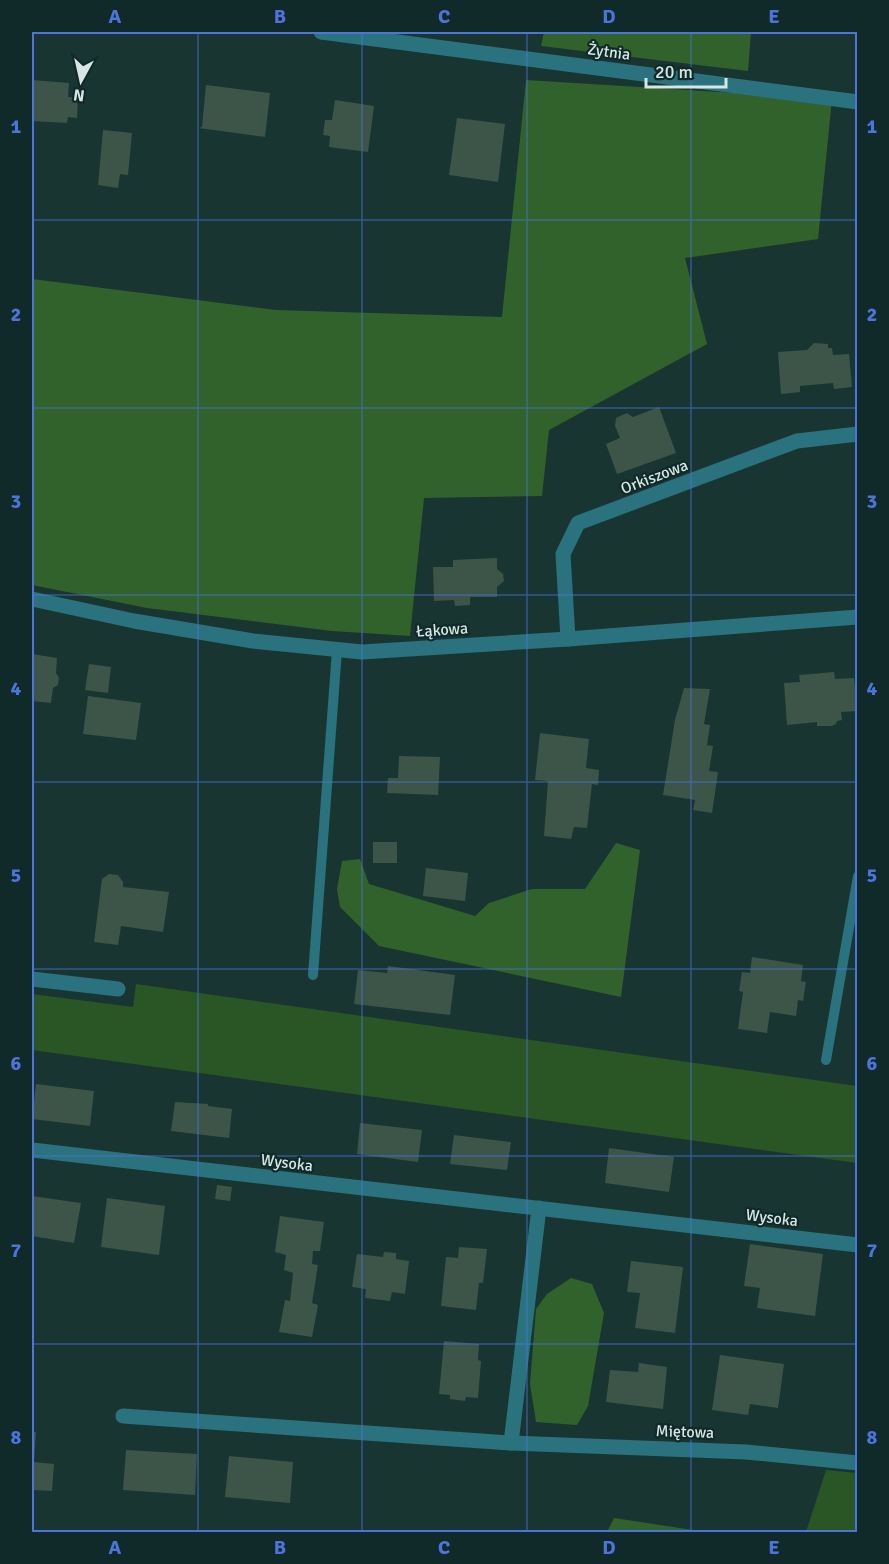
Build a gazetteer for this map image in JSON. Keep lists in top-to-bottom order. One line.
{"streets":{"street":["Żytnia","Orkiszowa","Łąkowa","Wysoka","Miętowa"]},"crossings":[["Orkiszowa","Łąkowa"]],"scale_bar":"20 m","north":"bottom","grid":{"columns":["A","B","C","D","E"],"rows":["1","2","3","4","5","6","7","8"]}}
